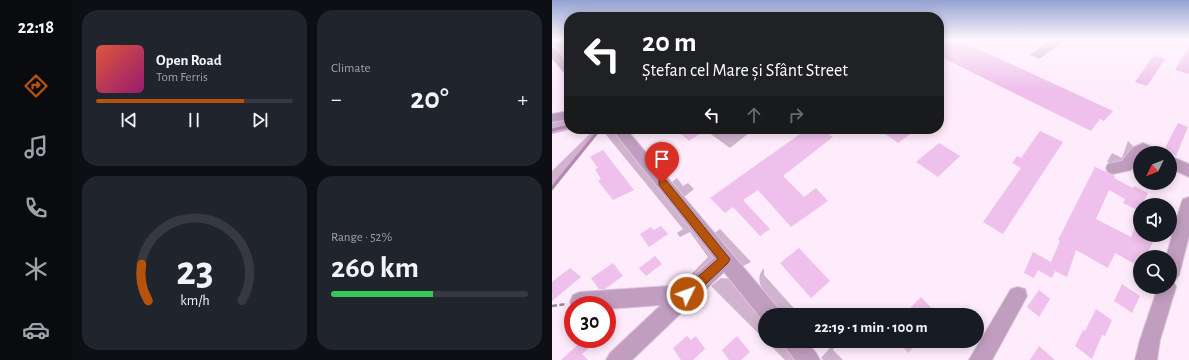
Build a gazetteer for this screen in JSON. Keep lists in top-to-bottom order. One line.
{"north":"bottom left","page":{"tabs":"22:18","tile":["Climate",["Range · 52%","260 km"]],"turn":["20 m","Ștefan cel Mare și Sfânt Street"],"song":["Open Road","Tom Ferris"],"heat":["−","20°","+"],"limit":"30","trip":"22:19 · 1 min · 100 m","gauge":["23","km/h"]}}
